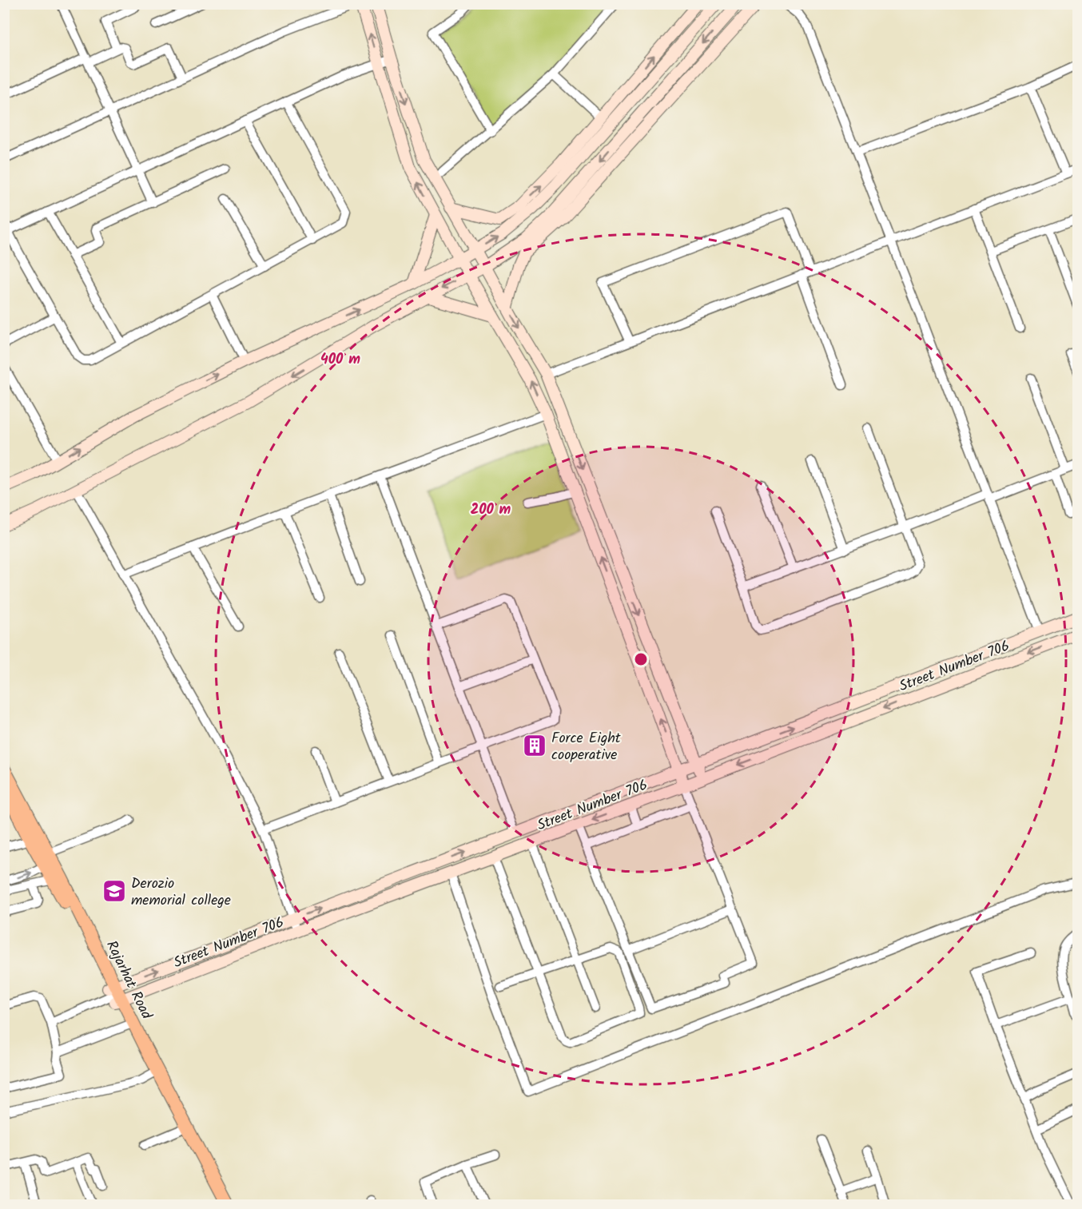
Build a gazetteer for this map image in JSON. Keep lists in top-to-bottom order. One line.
{"streets":{"main road":["Rajarhat Road"],"street":["Street Number 706"]},"crossings":[["Street Number 706","Rajarhat Road"]],"places":{"building":["Force Eight cooperative"],"school or university":["Derozio memorial college"]},"rings":["400 m","200 m"]}
